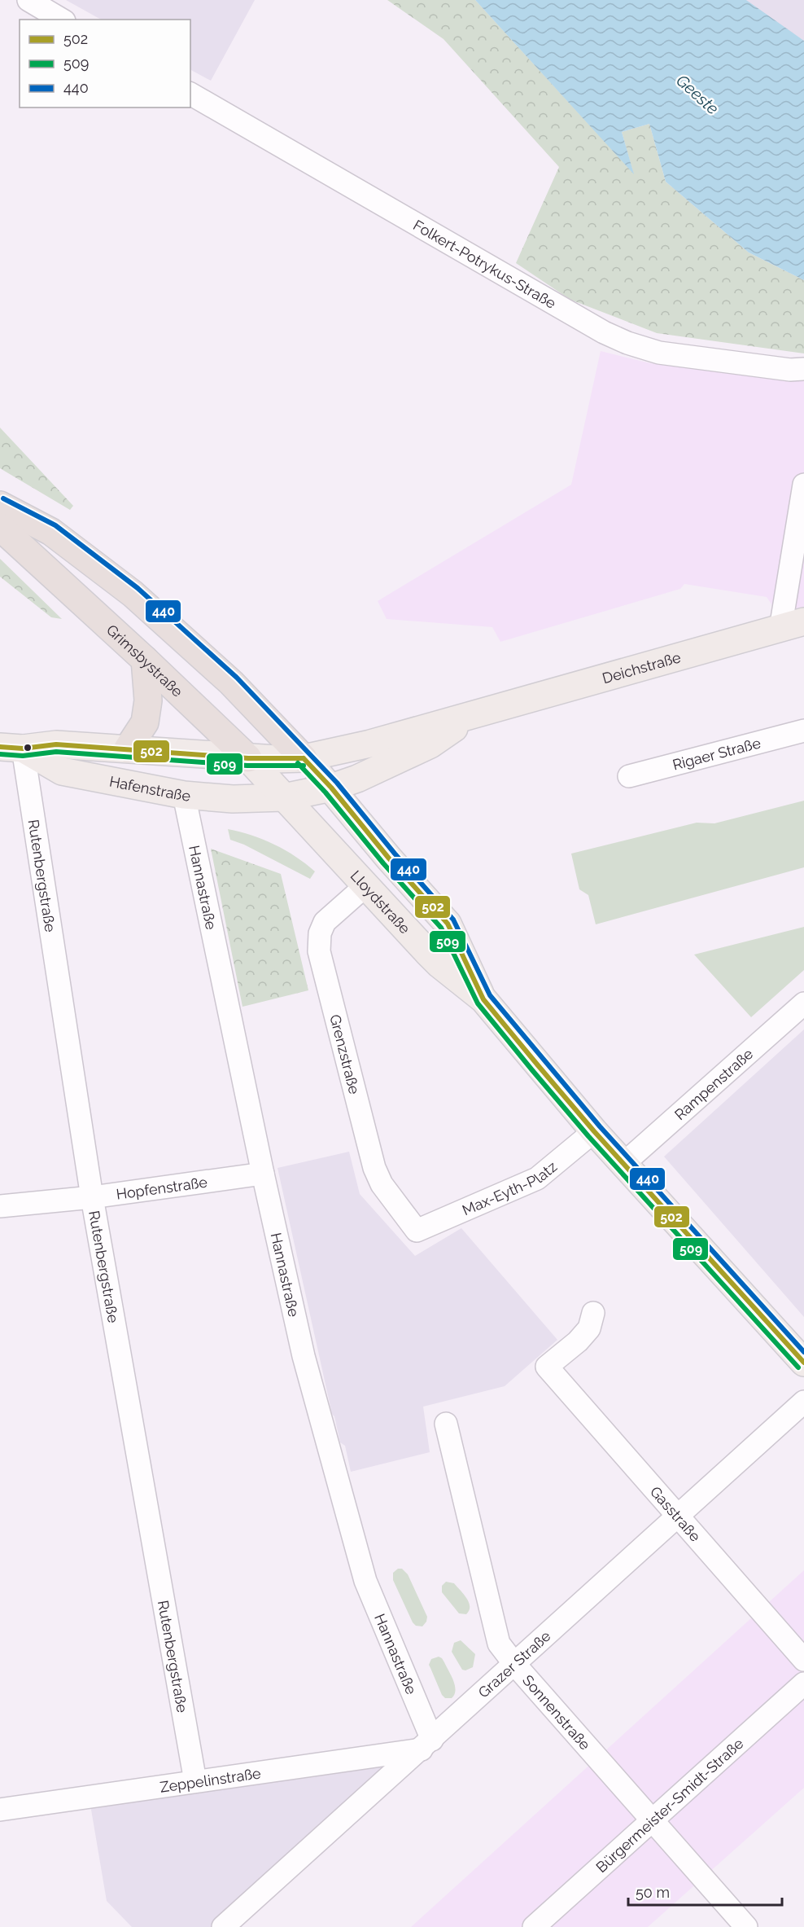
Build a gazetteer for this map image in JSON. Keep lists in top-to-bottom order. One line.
{"streets":{"highway":["Grimsbystraße"],"main road":["Deichstraße","Hafenstraße","Lloydstraße"],"street":["Folkert-Potrykus-Straße","Rigaer Straße","Rutenbergstraße","Hannastraße","Grenzstraße","Rampenstraße","Max-Eyth-Platz","Hopfenstraße","Gasstraße","Grazer Straße","Sonnenstraße","Zeppelinstraße","Bürgermeister-Smidt-Straße"]},"crossings":[["Grimsbystraße","Deichstraße"],["Grimsbystraße","Hafenstraße"],["Grimsbystraße","Lloydstraße"],["Deichstraße","Hafenstraße"],["Deichstraße","Lloydstraße"],["Hafenstraße","Rutenbergstraße"],["Hafenstraße","Hannastraße"],["Hafenstraße","Lloydstraße"],["Rutenbergstraße","Hopfenstraße"],["Rutenbergstraße","Zeppelinstraße"],["Hannastraße","Hopfenstraße"],["Hannastraße","Grazer Straße"],["Hannastraße","Zeppelinstraße"],["Lloydstraße","Grenzstraße"],["Lloydstraße","Rampenstraße"],["Lloydstraße","Max-Eyth-Platz"],["Grenzstraße","Max-Eyth-Platz"],["Gasstraße","Grazer Straße"],["Grazer Straße","Sonnenstraße"],["Grazer Straße","Zeppelinstraße"],["Sonnenstraße","Bürgermeister-Smidt-Straße"]],"water":["Geeste"],"lines":["transit line 440","transit line 502","transit line 509"],"legend":["502","509","440"],"scale_bar":"50 m"}
